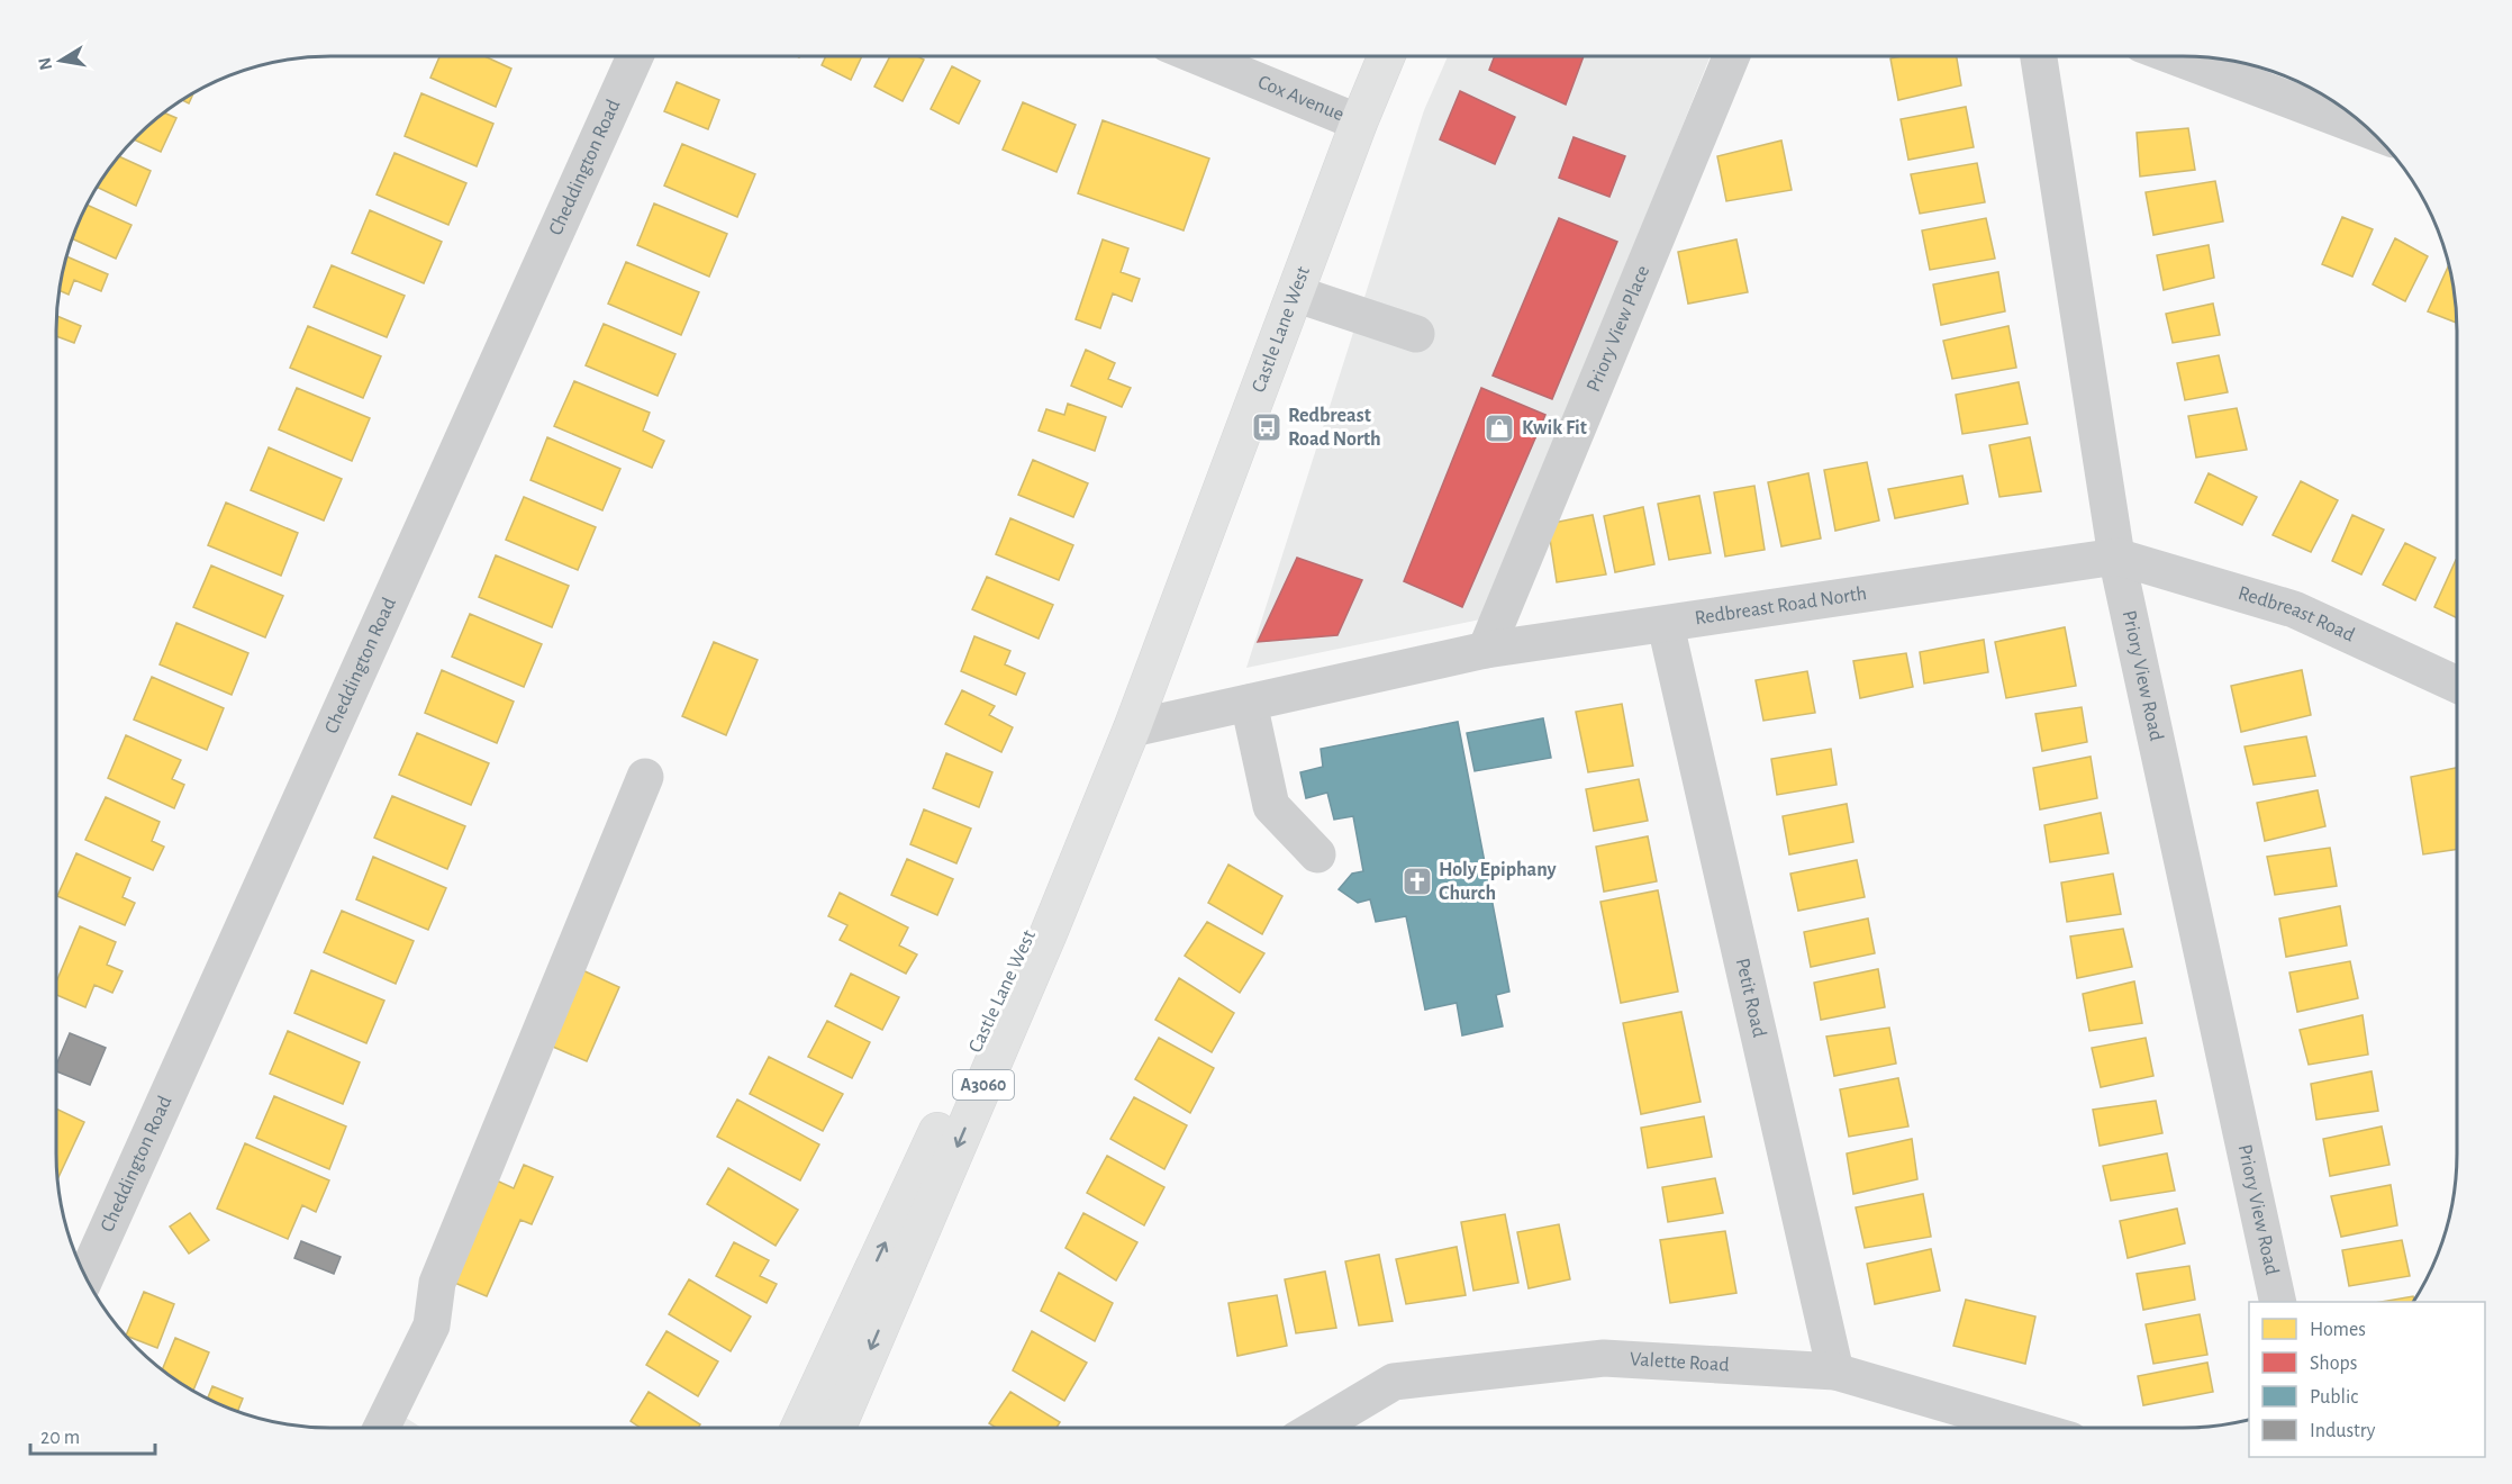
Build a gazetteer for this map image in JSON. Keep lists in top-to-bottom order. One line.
{"streets":{"main road":["Castle Lane West","A3060"],"street":["Cox Avenue","Cheddington Road","Priory View Place","Redbreast Road North","Redbreast Road","Priory View Road","Petit Road","Valette Road"]},"crossings":[["Cox Avenue","Castle Lane West"],["Castle Lane West","Redbreast Road North"],["Priory View Place","Redbreast Road North"],["Redbreast Road North","Redbreast Road"],["Redbreast Road North","Priory View Road"],["Redbreast Road North","Petit Road"],["Redbreast Road","Priory View Road"],["Petit Road","Valette Road"]],"places":{"bus stop":["Redbreast Road North"],"shop":["Kwik Fit"],"church":["Holy Epiphany Church"]},"legend":["Homes","Shops","Public","Industry"],"scale_bar":"20 m","north":"left"}
